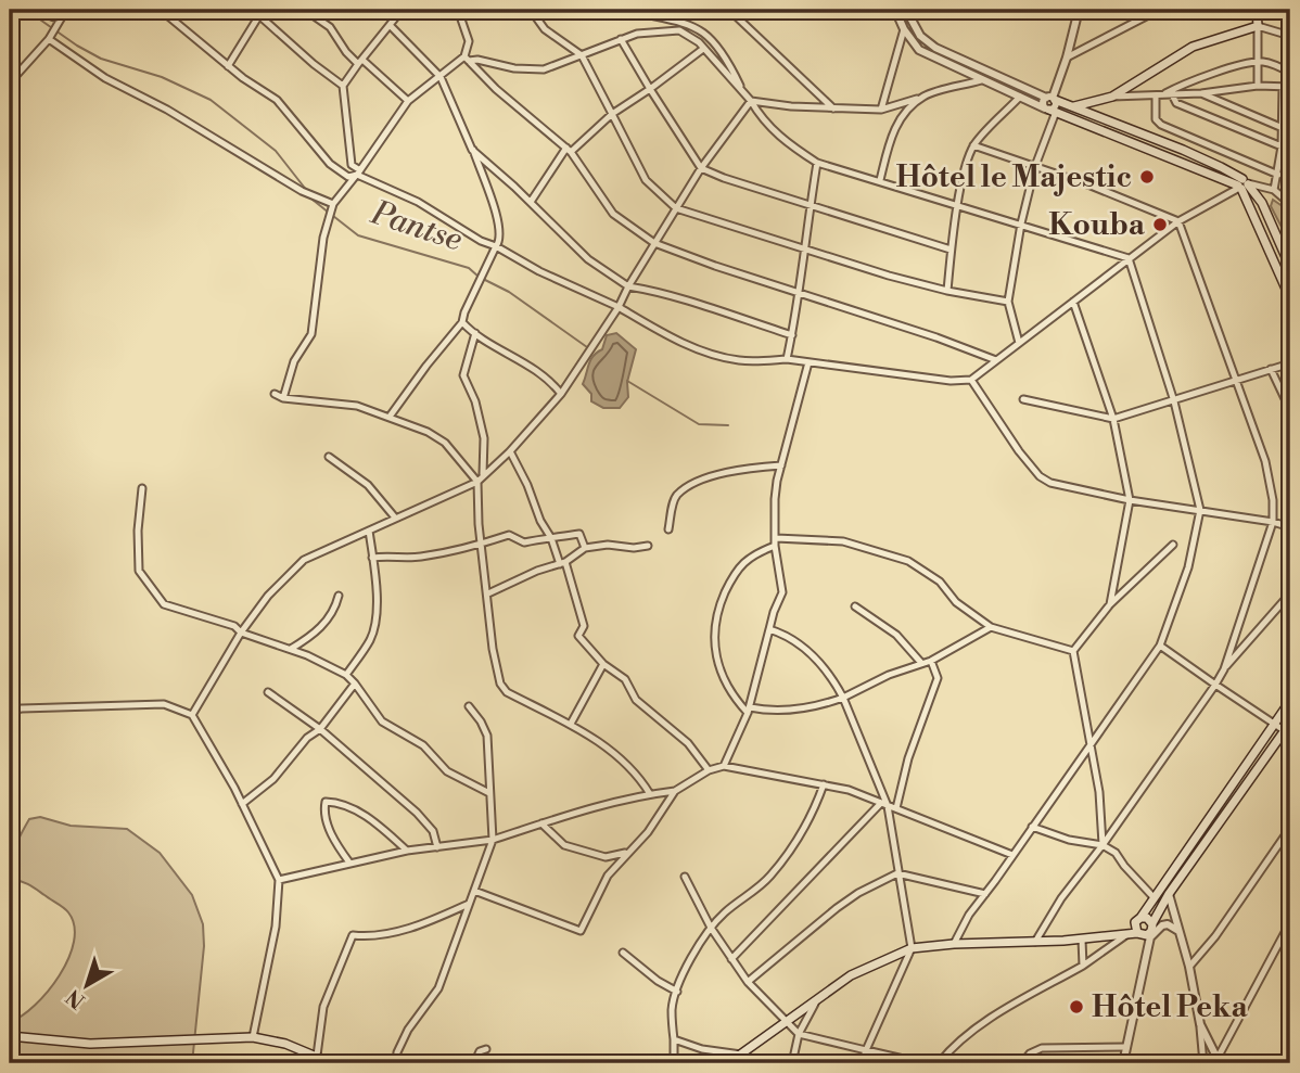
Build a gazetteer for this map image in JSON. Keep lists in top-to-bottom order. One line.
{"water":["Pantse"],"places":["Hôtel le Majestic","Kouba","Hôtel Peka"],"north":"bottom left"}
